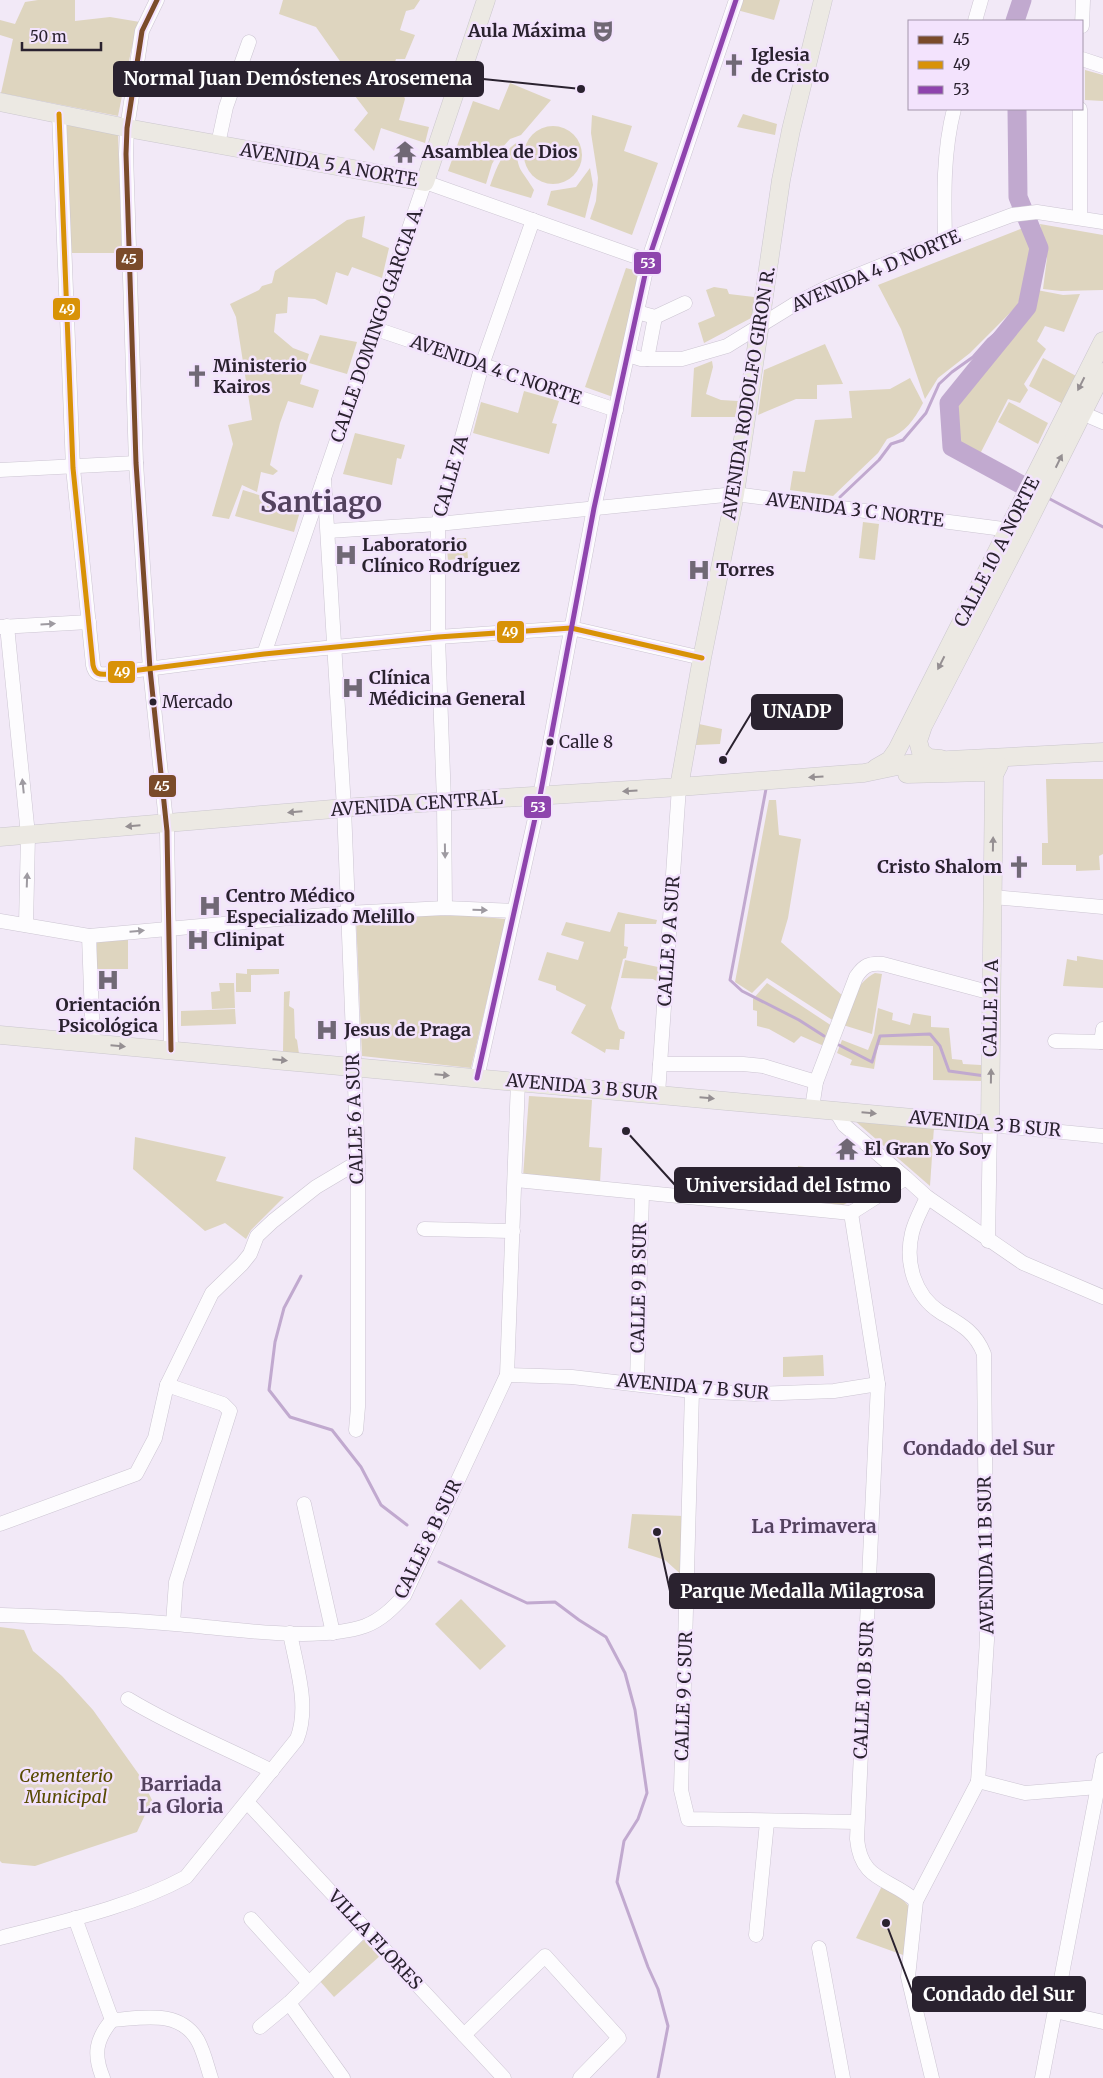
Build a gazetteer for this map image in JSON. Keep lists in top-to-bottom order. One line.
{"streets":{"main road":["AVENIDA 5 A NORTE","CALLE DOMINGO GARCIA A.","AVENIDA RODOLFO GIRON R.","CALLE 10 A NORTE","AVENIDA CENTRAL","CALLE 12 A","AVENIDA 3 B SUR"],"street":["AVENIDA 4 D NORTE","AVENIDA 4 C NORTE","CALLE 7A","AVENIDA 3 C NORTE","CALLE 9 A SUR","CALLE 6 A SUR","CALLE 9 B SUR","AVENIDA 7 B SUR","CALLE 8 B SUR","AVENIDA 11 B SUR","CALLE 10 B SUR","CALLE 9 C SUR","VILLA FLORES"]},"crossings":[["AVENIDA 5 A NORTE","CALLE DOMINGO GARCIA A."],["AVENIDA 5 A NORTE","CALLE 7A"],["AVENIDA 4 D NORTE","AVENIDA RODOLFO GIRON R."],["CALLE DOMINGO GARCIA A.","AVENIDA 4 C NORTE"],["CALLE DOMINGO GARCIA A.","AVENIDA 3 C NORTE"],["CALLE DOMINGO GARCIA A.","AVENIDA CENTRAL"],["CALLE DOMINGO GARCIA A.","CALLE 6 A SUR"],["AVENIDA 4 C NORTE","CALLE 7A"],["AVENIDA RODOLFO GIRON R.","AVENIDA 3 C NORTE"],["AVENIDA RODOLFO GIRON R.","AVENIDA CENTRAL"],["AVENIDA RODOLFO GIRON R.","CALLE 9 A SUR"],["CALLE 7A","AVENIDA 3 C NORTE"],["CALLE 7A","AVENIDA CENTRAL"],["AVENIDA 3 C NORTE","CALLE 10 A NORTE"],["CALLE 10 A NORTE","AVENIDA CENTRAL"],["AVENIDA CENTRAL","CALLE 9 A SUR"],["AVENIDA CENTRAL","CALLE 6 A SUR"],["CALLE 9 A SUR","AVENIDA 3 B SUR"],["CALLE 12 A","AVENIDA 3 B SUR"],["AVENIDA 3 B SUR","CALLE 6 A SUR"],["AVENIDA 3 B SUR","CALLE 8 B SUR"],["CALLE 9 B SUR","AVENIDA 7 B SUR"],["AVENIDA 7 B SUR","CALLE 8 B SUR"],["AVENIDA 7 B SUR","CALLE 10 B SUR"],["AVENIDA 7 B SUR","CALLE 9 C SUR"],["AVENIDA 11 B SUR","CALLE 10 B SUR"]],"one_way":["AVENIDA CENTRAL","CALLE 12 A","AVENIDA 3 B SUR"],"districts":["Santiago","Condado del Sur","La Primavera","Barriada La Gloria"],"parks":["Cementerio Municipal"],"places":{"theatre":["Aula Máxima"],"church":["Iglesia de Cristo","Ministerio Kairos","Cristo Shalom"],"other":["Normal Juan Demóstenes Arosemena","Mercado","Calle 8","UNADP","Universidad del Istmo","Parque Medalla Milagrosa","Condado del Sur"],"temple":["Asamblea de Dios","El Gran Yo Soy"],"hospital":["Laboratorio Clínico Rodríguez","Torres","Clínica Médicina General","Centro Médico Especializado Melillo","Clinipat","Orientación Psicológica","Jesus de Praga"]},"lines":["transit line 45","transit line 53","transit line 49"],"legend":["45","49","53"],"scale_bar":"50 m"}
